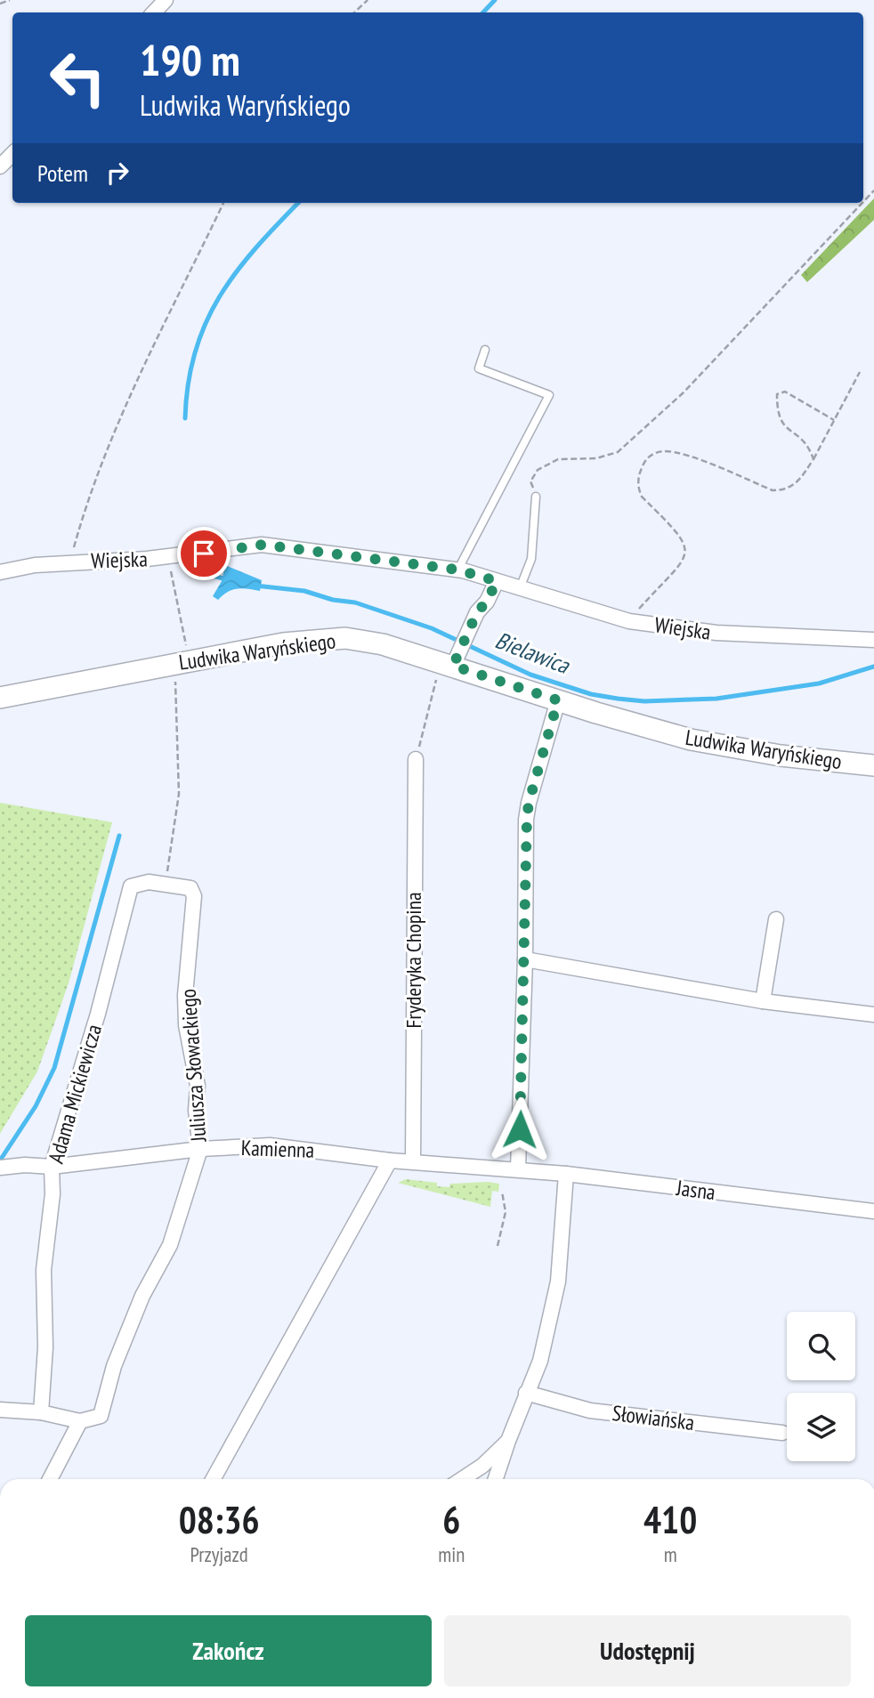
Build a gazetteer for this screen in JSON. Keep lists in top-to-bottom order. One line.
{"streets":{"main road":["Ludwika Waryńskiego"],"street":["Wiejska","Fryderyka Chopina","Juliusza Słowackiego","Adama Mickiewicza","Kamienna","Jasna","Słowiańska"]},"crossings":[["Fryderyka Chopina","Kamienna"],["Juliusza Słowackiego","Adama Mickiewicza"],["Juliusza Słowackiego","Kamienna"],["Adama Mickiewicza","Kamienna"],["Kamienna","Jasna"]],"water":["Bielawica"],"page":{"turn":["190 m","Ludwika Waryńskiego"],"then":"Potem","eta":["08:36","Przyjazd","6","min","410","m"],"buttons":["Zakończ","Udostępnij"]}}
